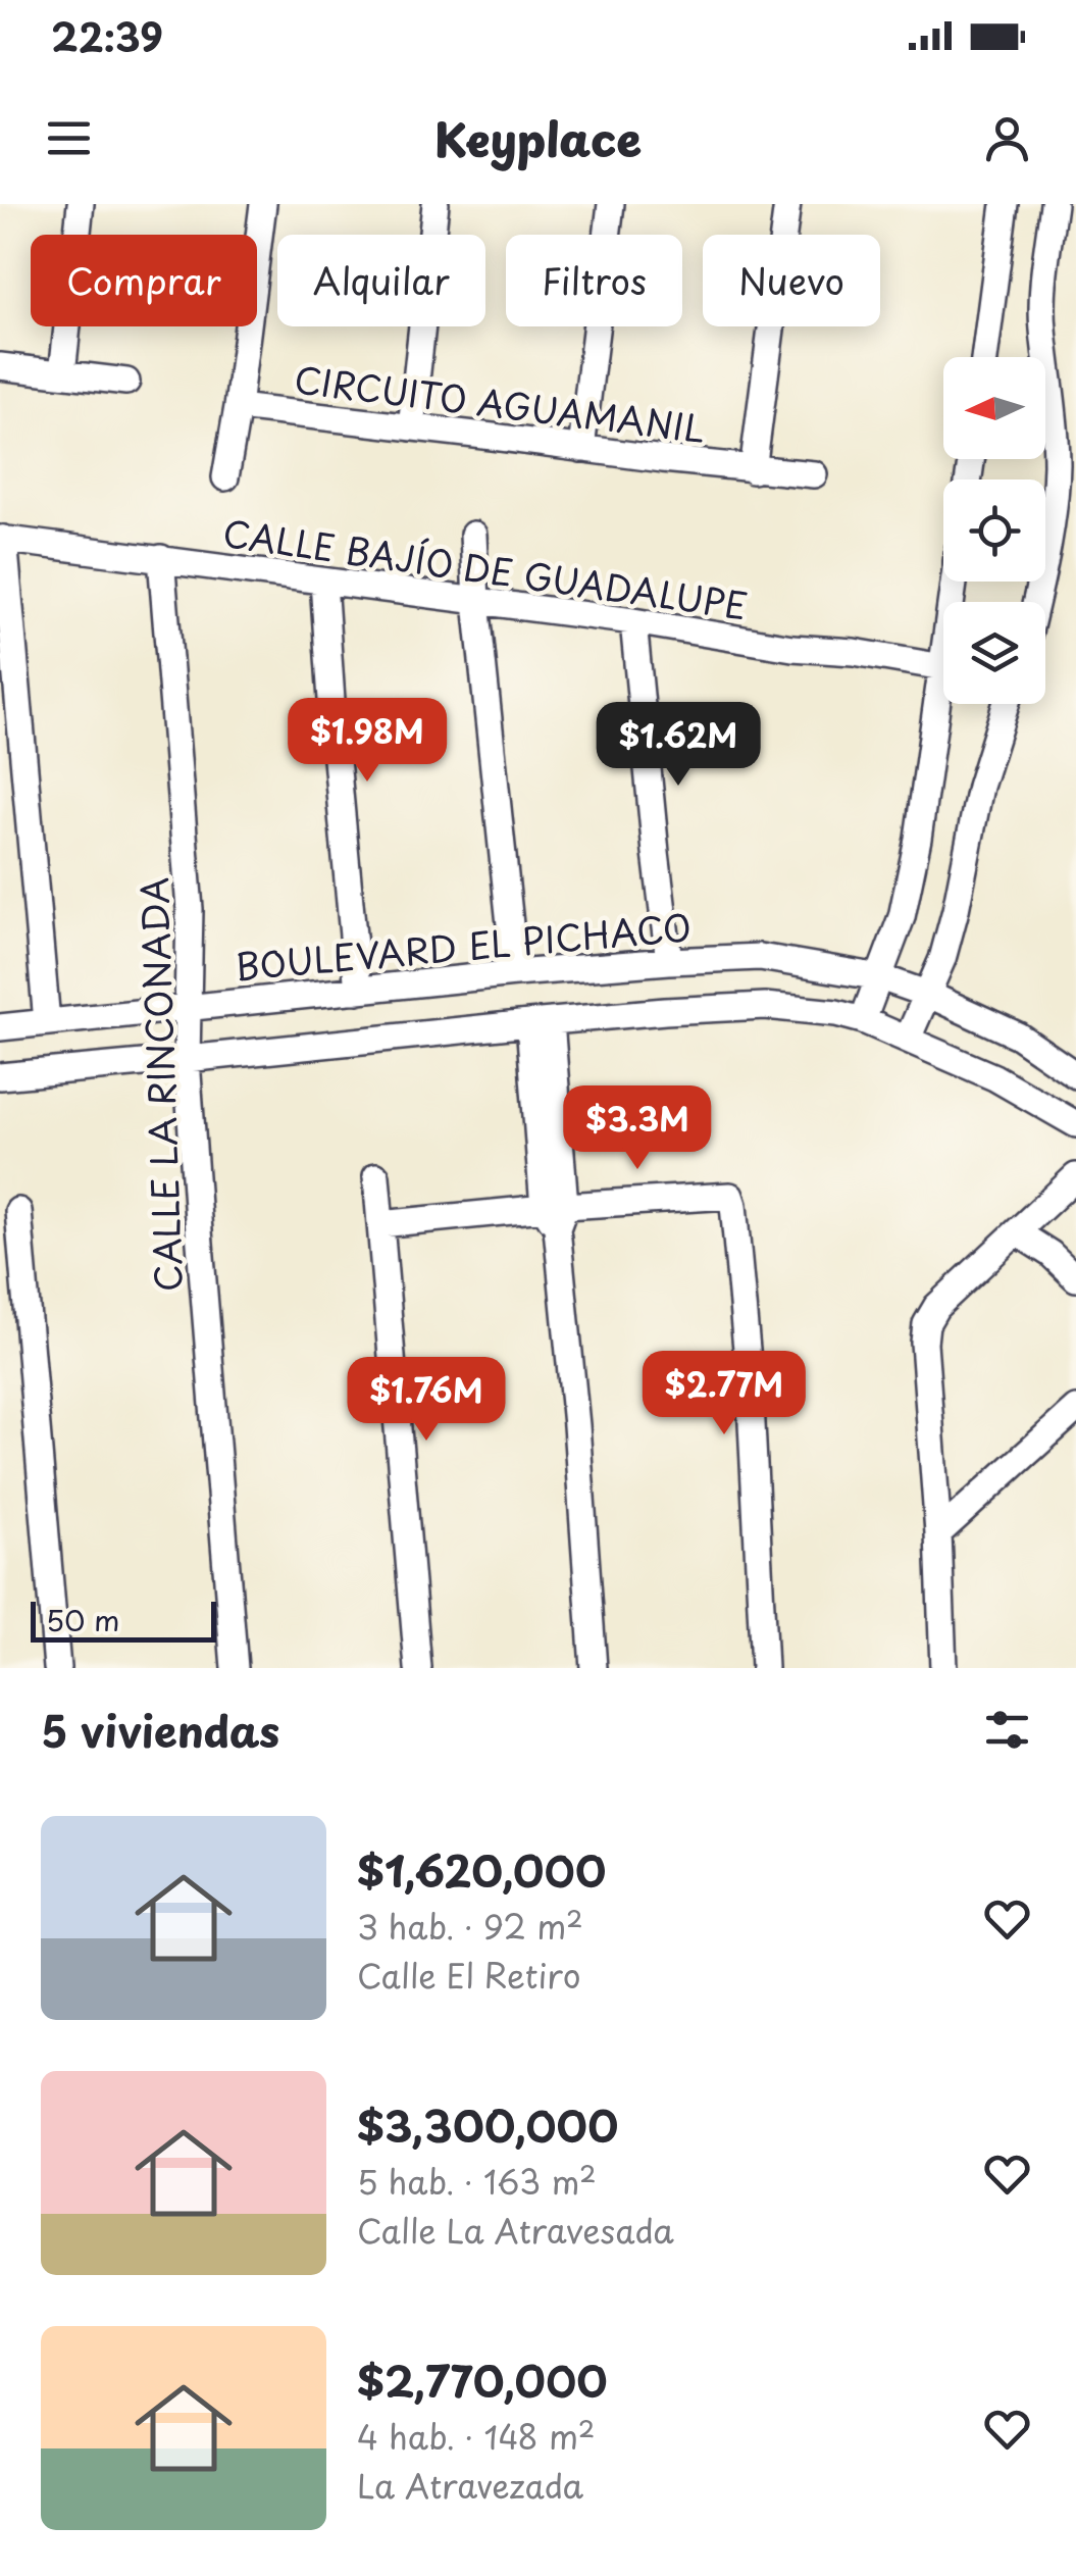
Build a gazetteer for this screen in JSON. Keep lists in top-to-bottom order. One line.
{"streets":{"street":["CIRCUITO AGUAMANIL","CALLE BAJÍO DE GUADALUPE","BOULEVARD EL PICHACO","CALLE LA RINCONADA"]},"crossings":[["CALLE BAJÍO DE GUADALUPE","CALLE LA RINCONADA"],["BOULEVARD EL PICHACO","CALLE LA RINCONADA"]],"scale_bar":"50 m","north":"left","page":{"status":"22:39","header":"Keyplace","chip":["Comprar","Alquilar","Filtros","Nuevo"],"price":["$1.98M","$1.62M","$3.3M","$2.77M","$1.76M"],"scale":"50 m","heading":"5 viviendas","list":[{"name":"$1,620,000","note":"3 hab. · 92 m² · Calle El Retiro"},{"name":"$3,300,000","note":"5 hab. · 163 m² · Calle La Atravesada"},{"name":"$2,770,000","note":"4 hab. · 148 m² · La Atravezada"}]}}
